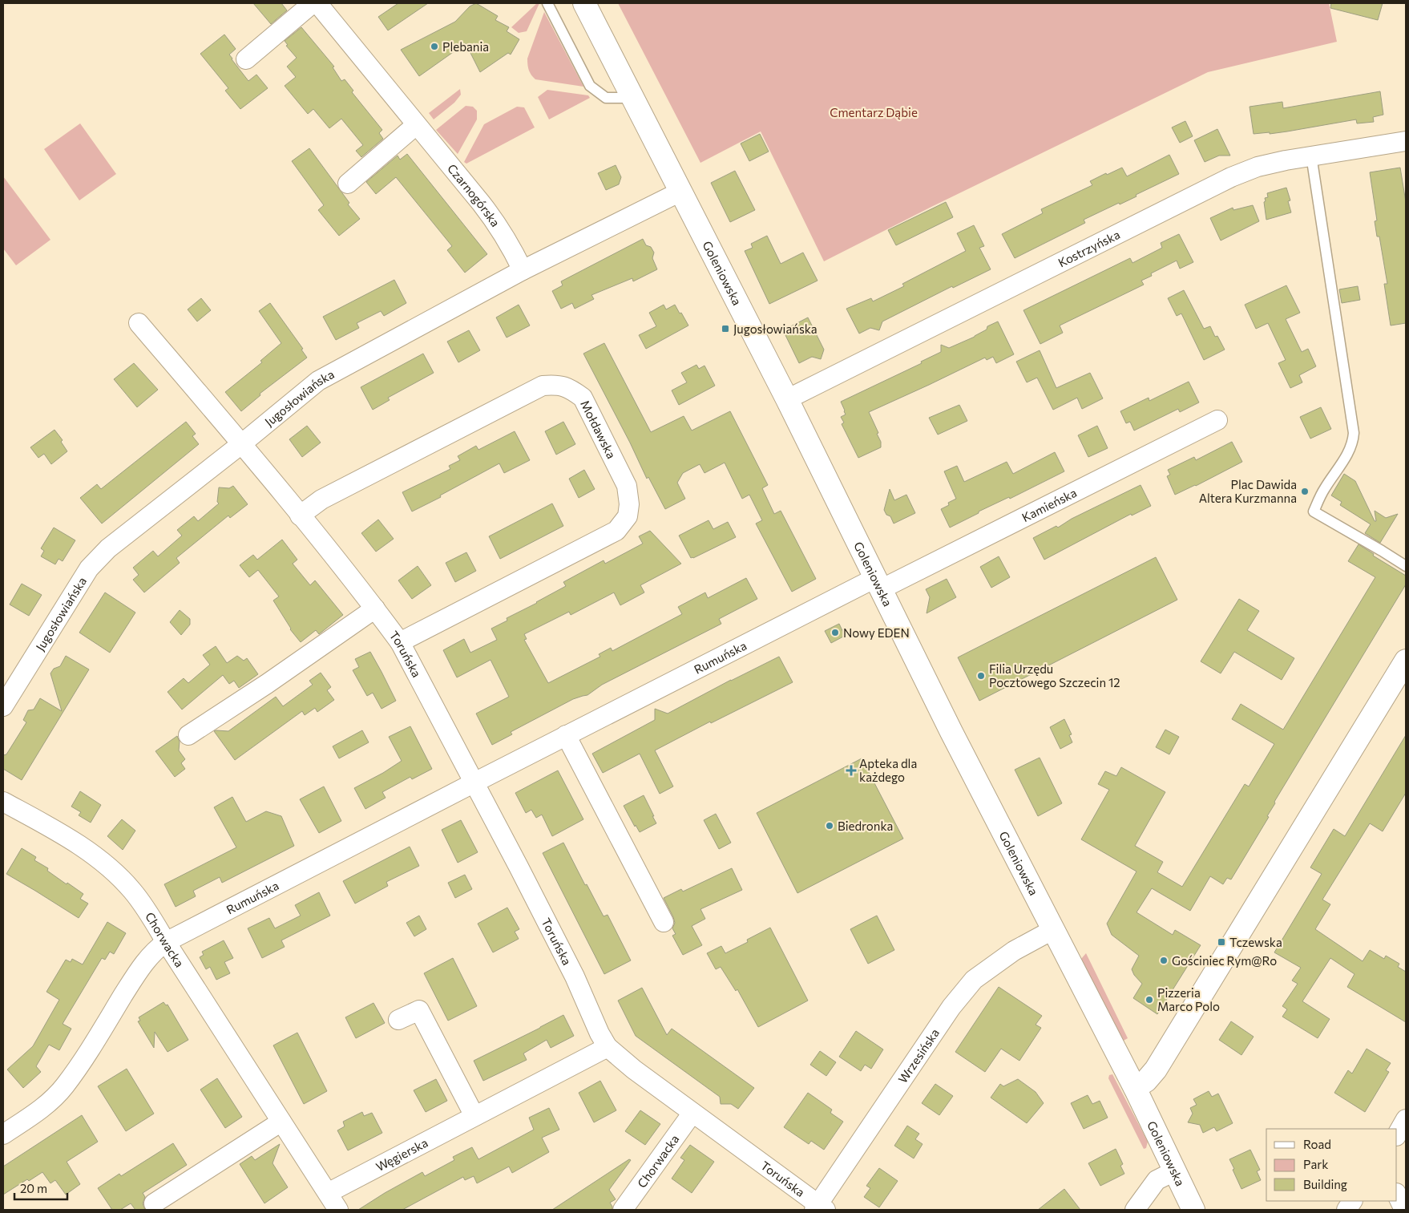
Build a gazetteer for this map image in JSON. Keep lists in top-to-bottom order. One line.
{"streets":{"street":["Czarnogórska","Kostrzyńska","Goleniowska","Jugosłowiańska","Mołdawska","Kamieńska","Toruńska","Rumuńska","Chorwacka","Wrzesińska","Węgierska"]},"crossings":[["Czarnogórska","Jugosłowiańska"],["Kostrzyńska","Goleniowska"],["Goleniowska","Jugosłowiańska"],["Goleniowska","Kamieńska"],["Goleniowska","Rumuńska"],["Goleniowska","Wrzesińska"],["Jugosłowiańska","Toruńska"],["Mołdawska","Toruńska"],["Kamieńska","Rumuńska"],["Toruńska","Rumuńska"],["Toruńska","Chorwacka"],["Toruńska","Wrzesińska"],["Toruńska","Węgierska"],["Rumuńska","Chorwacka"],["Chorwacka","Węgierska"]],"parks":["Cmentarz Dąbie"],"places":{"other":["Plebania","Plac Dawida Altera Kurzmanna","Nowy EDEN","Filia Urzędu Pocztowego Szczecin 12","Biedronka","Gościniec Rym@Ro","Pizzeria Marco Polo"],"transit":["Jugosłowiańska","Tczewska"],"health":["Apteka dla każdego"]},"legend":["Road","Park","Building"],"scale_bar":"20 m"}
